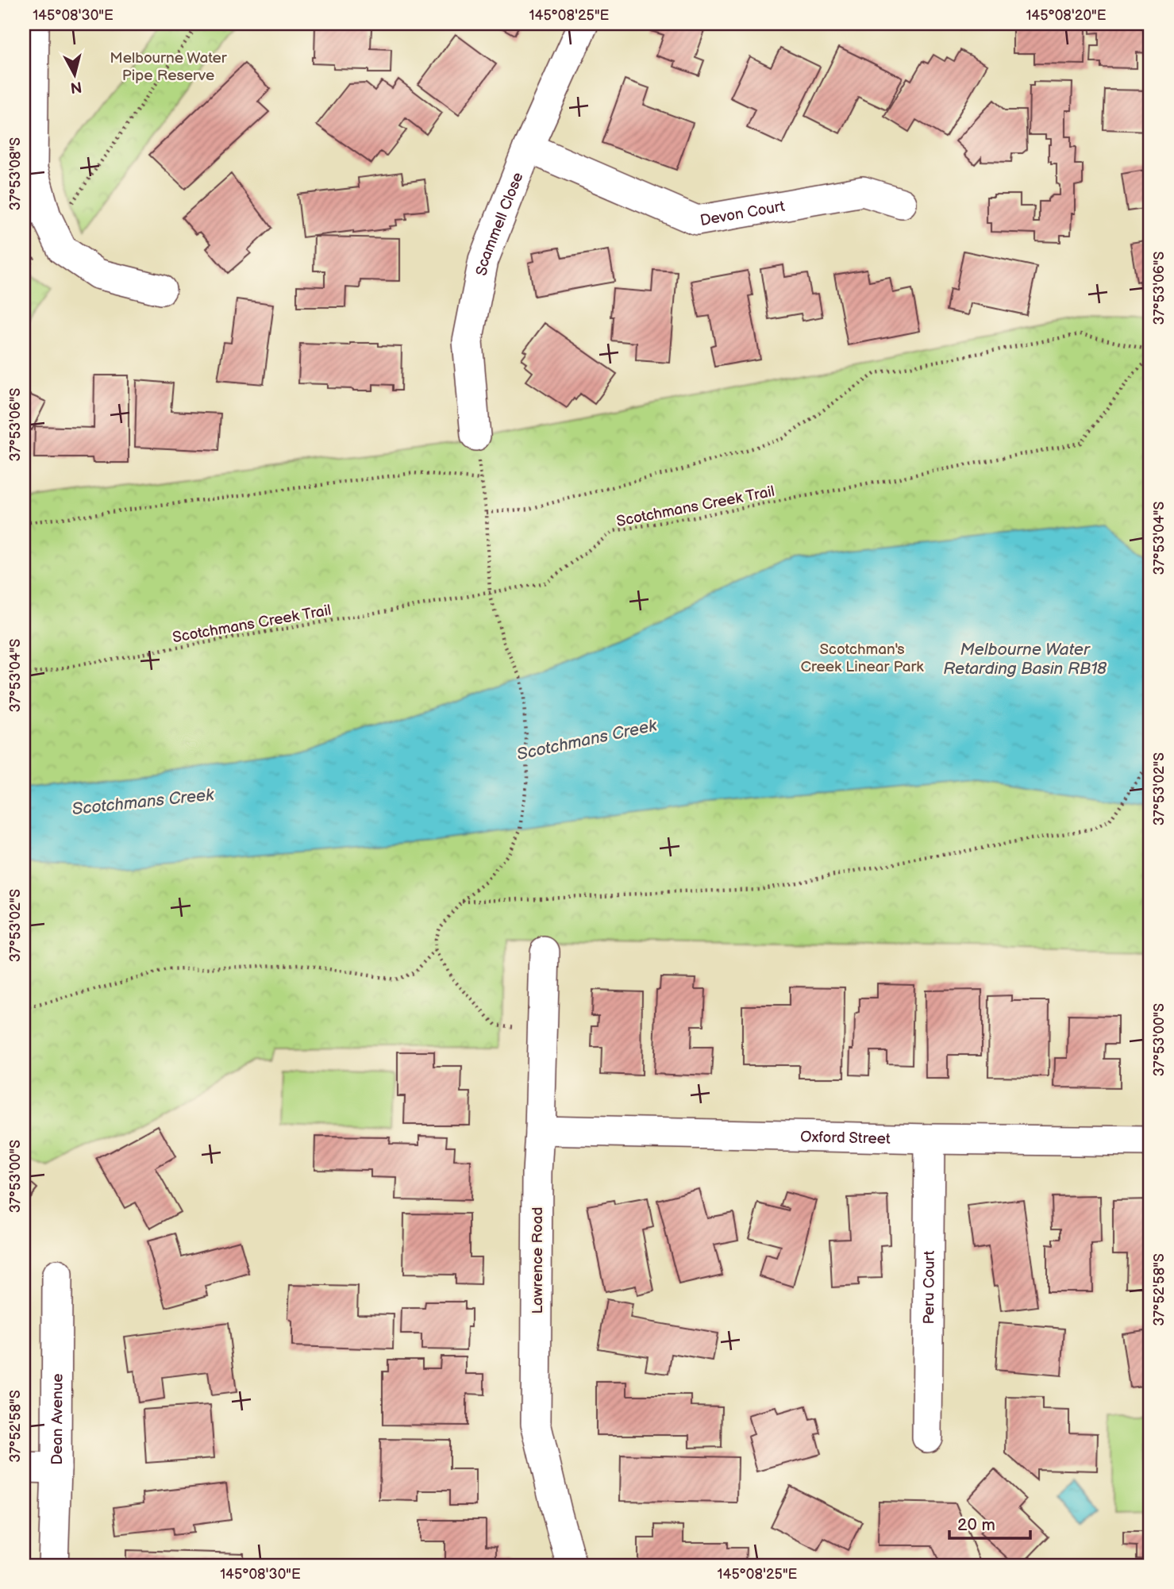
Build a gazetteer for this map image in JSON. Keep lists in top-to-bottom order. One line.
{"streets":{"street":["Devon Court","Scammell Close","Oxford Street","Lawrence Road","Peru Court","Dean Avenue"],"path":["Scotchmans Creek Trail"]},"crossings":[["Devon Court","Scammell Close"],["Oxford Street","Lawrence Road"],["Oxford Street","Peru Court"]],"water":["Melbourne Water Retarding Basin RB18","Scotchmans Creek"],"parks":["Melbourne Water Pipe Reserve","Scotchman's Creek Linear Park"],"scale_bar":"20 m","north":"bottom","coordinates":["145°08'30\"E","145°08'25\"E","145°08'20\"E","37°53'08\"S","37°53'06\"S","37°53'04\"S","37°53'02\"S","37°53'00\"S","37°52'58\"S"]}
